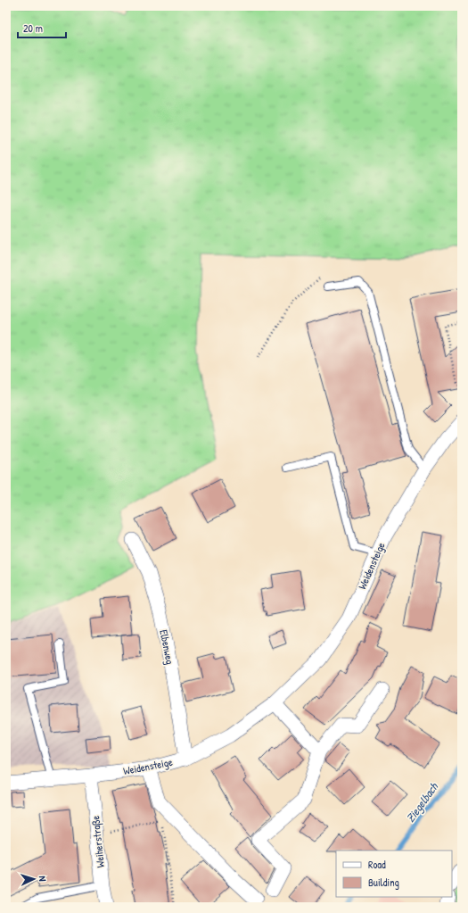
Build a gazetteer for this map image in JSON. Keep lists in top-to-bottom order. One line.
{"streets":{"street":["Weidensteige","Elbenweg","Weiherstraße"]},"crossings":[["Weidensteige","Elbenweg"],["Weidensteige","Weiherstraße"]],"water":["Ziegelbach"],"legend":["Road","Building"],"scale_bar":"20 m","north":"right"}
